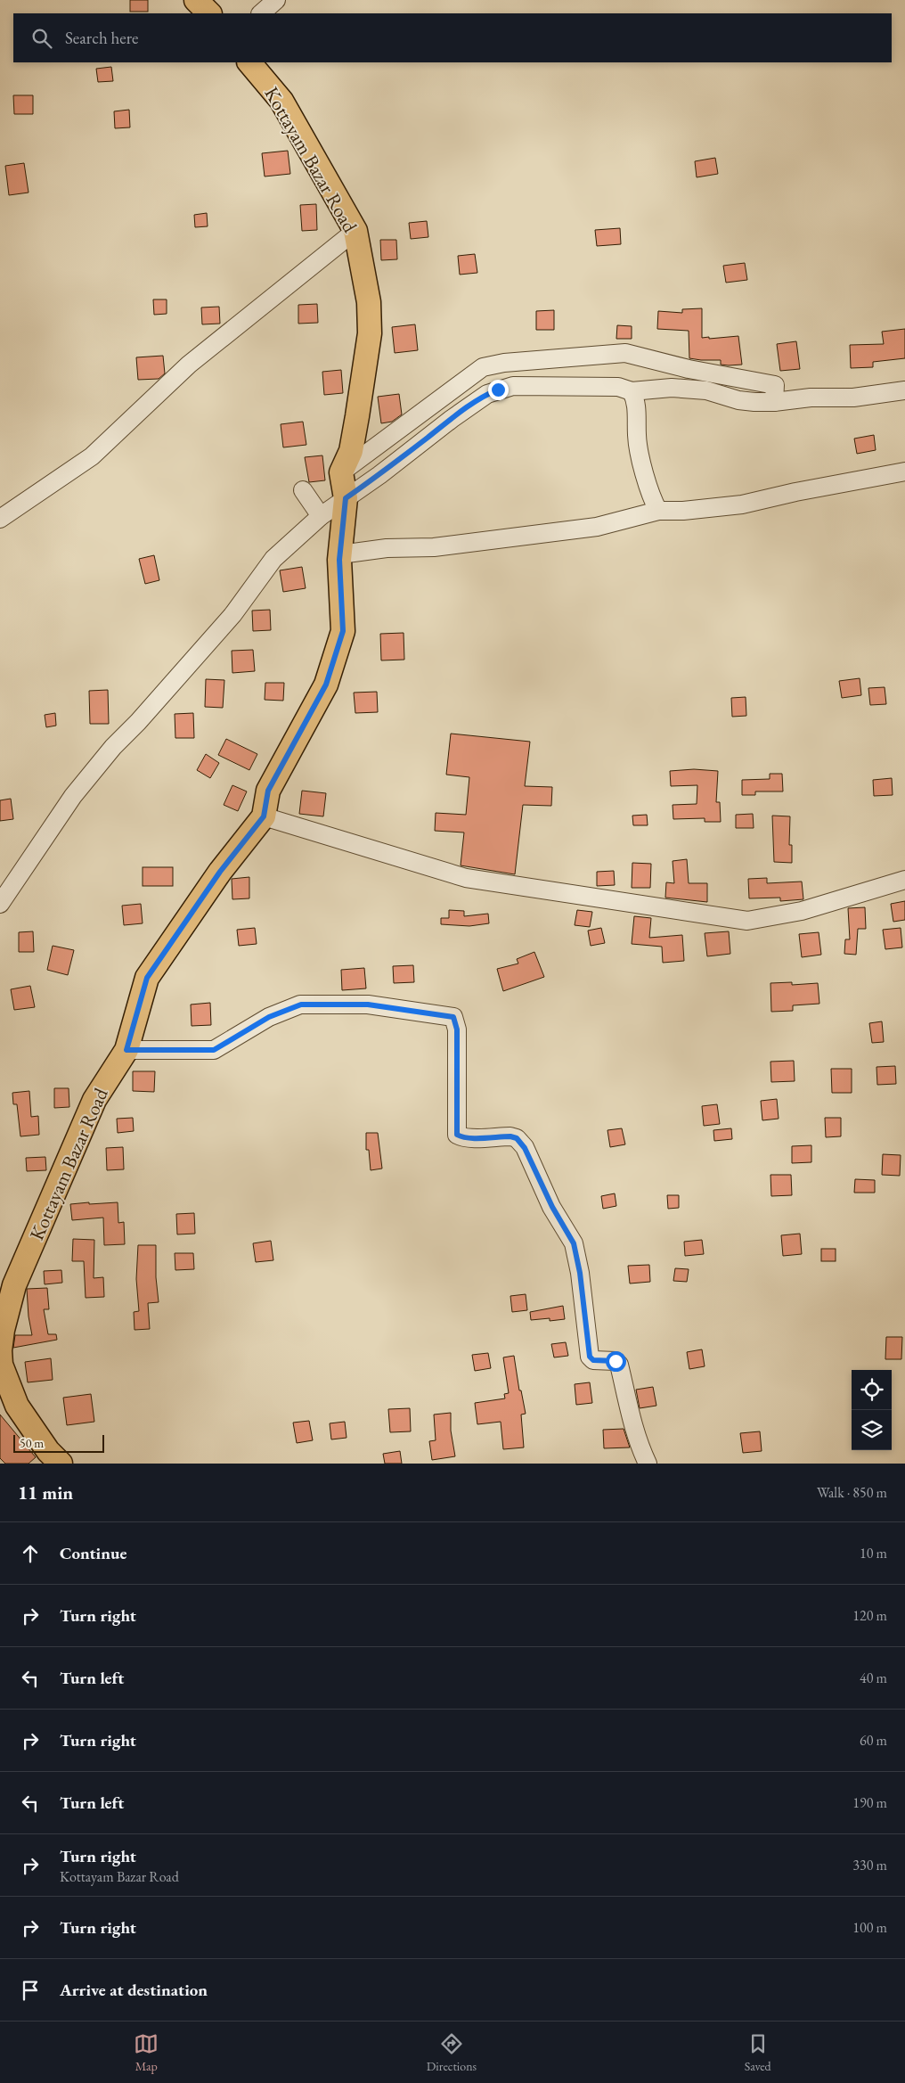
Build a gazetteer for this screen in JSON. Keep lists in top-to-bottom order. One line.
{"streets":{"main road":["Kottayam Bazar Road"]},"scale_bar":"50 m","page":{"search":"Search here","scale":"50 m","heading":["11 min","Walk · 850 m"],"list":[["Continue","10 m"],["Turn right","120 m"],["Turn left","40 m"],["Turn right","60 m"],["Turn left","190 m"],["Turn right","Kottayam Bazar Road","330 m"],["Turn right","100 m"],"Arrive at destination"],"nav":["Map","Directions","Saved"]}}
